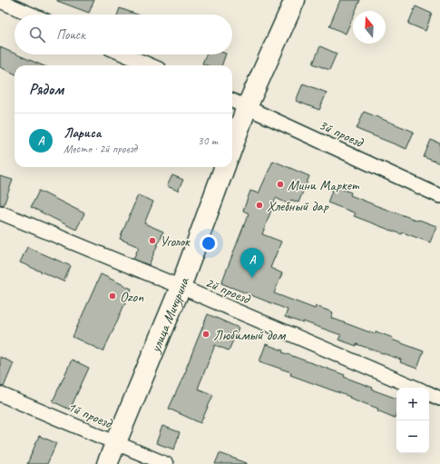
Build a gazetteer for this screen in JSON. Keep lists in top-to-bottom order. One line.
{"streets":{"main road":["улица Мичурина"],"street":["3й проезд","2й проезд","1й проезд"]},"crossings":[["2й проезд","улица Мичурина"],["улица Мичурина","1й проезд"]],"places":["Мини Маркет","Хлебный дар","Уголок","Ozon","Любимый дом"],"north":"top","page":{"search":"Поиск","heading":"Рядом","list":[{"mark":"A","name":"Лариса","note":"Место · 2й проезд","value":"30 m"}],"pins":"A","map_buttons":["+","−"]}}
